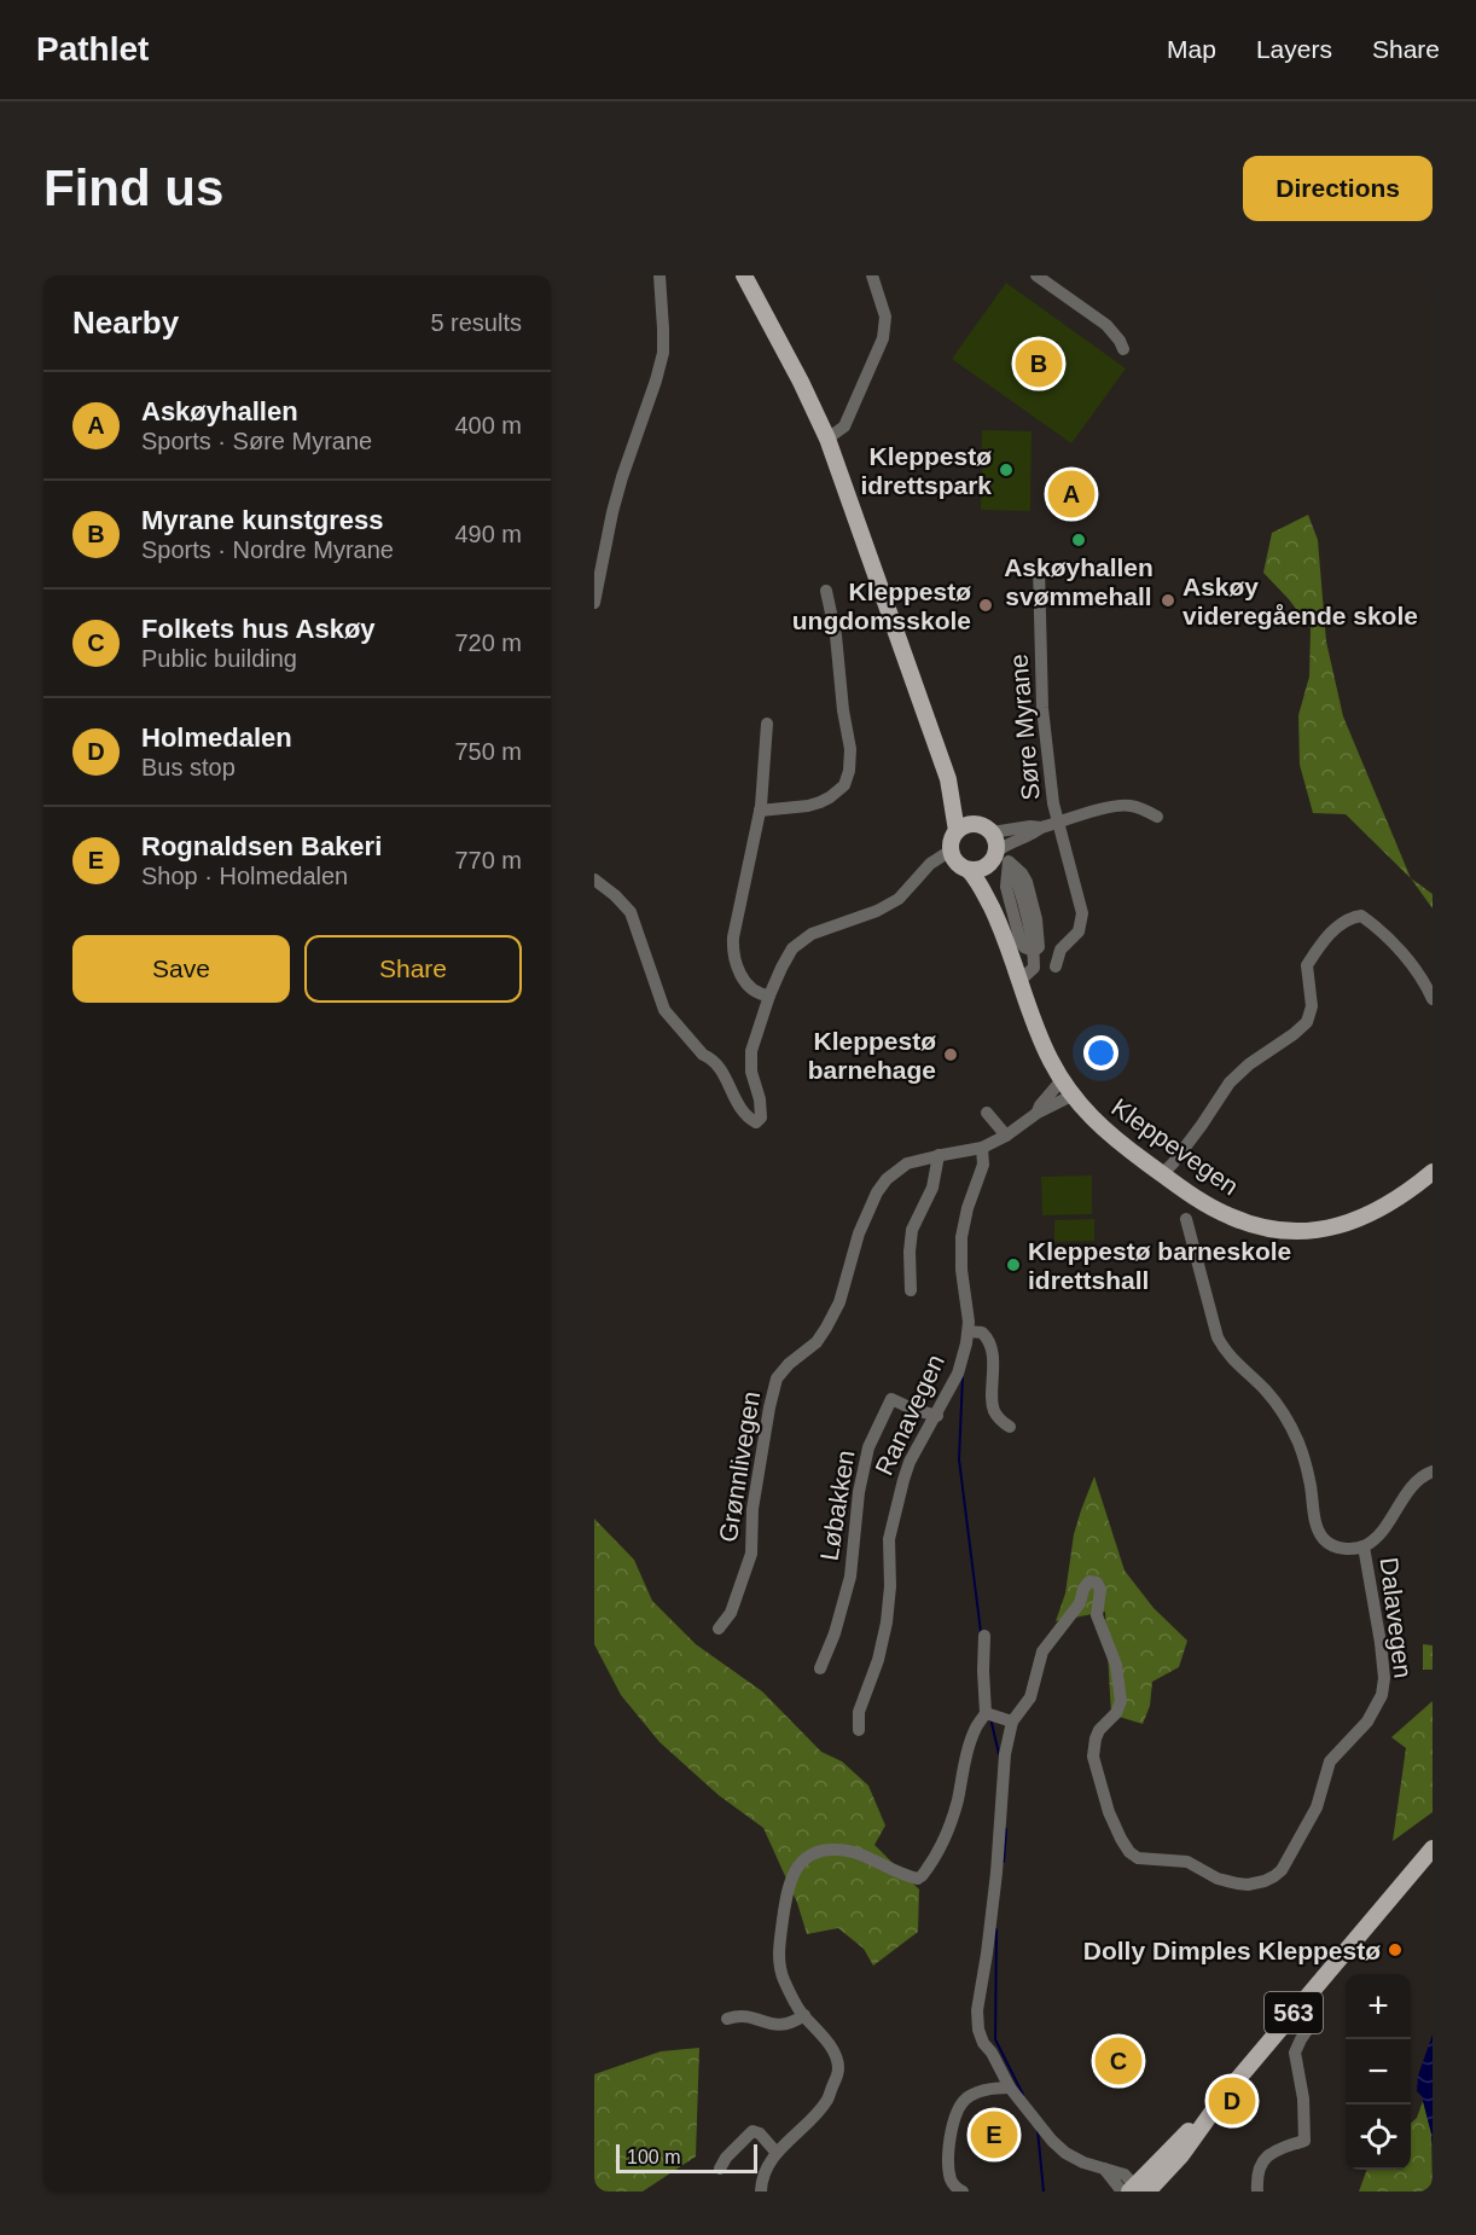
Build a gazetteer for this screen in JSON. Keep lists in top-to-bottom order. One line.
{"streets":{"main road":["Kleppevegen","563"],"street":["Søre Myrane","Ranavegen","Grønnlivegen","Løbakken","Dalavegen"]},"crossings":[["Kleppevegen","Grønnlivegen"],["Ranavegen","Grønnlivegen"],["Ranavegen","Løbakken"]],"places":["Kleppestø idrettspark","Askøyhallen svømmehall","Askøy videregående skole","Kleppestø ungdomsskole","Kleppestø barnehage","Kleppestø barneskole idrettshall","Dolly Dimples Kleppestø"],"scale_bar":"100 m","page":{"header":"Pathlet","nav":["Map","Layers","Share"],"buttons":["Directions",["Save","Share"]],"title":"Find us","heading":["Nearby","5 results"],"pins":["B","A","C","D","E"],"list":[{"mark":"A","name":"Askøyhallen","note":"Sports · Søre Myrane","value":"400 m"},{"mark":"B","name":"Myrane kunstgress","note":"Sports · Nordre Myrane","value":"490 m"},{"mark":"C","name":"Folkets hus Askøy","note":"Public building","value":"720 m"},{"mark":"D","name":"Holmedalen","note":"Bus stop","value":"750 m"},{"mark":"E","name":"Rognaldsen Bakeri","note":"Shop · Holmedalen","value":"770 m"}],"map_buttons":["+","−"],"scale":"100 m"}}
